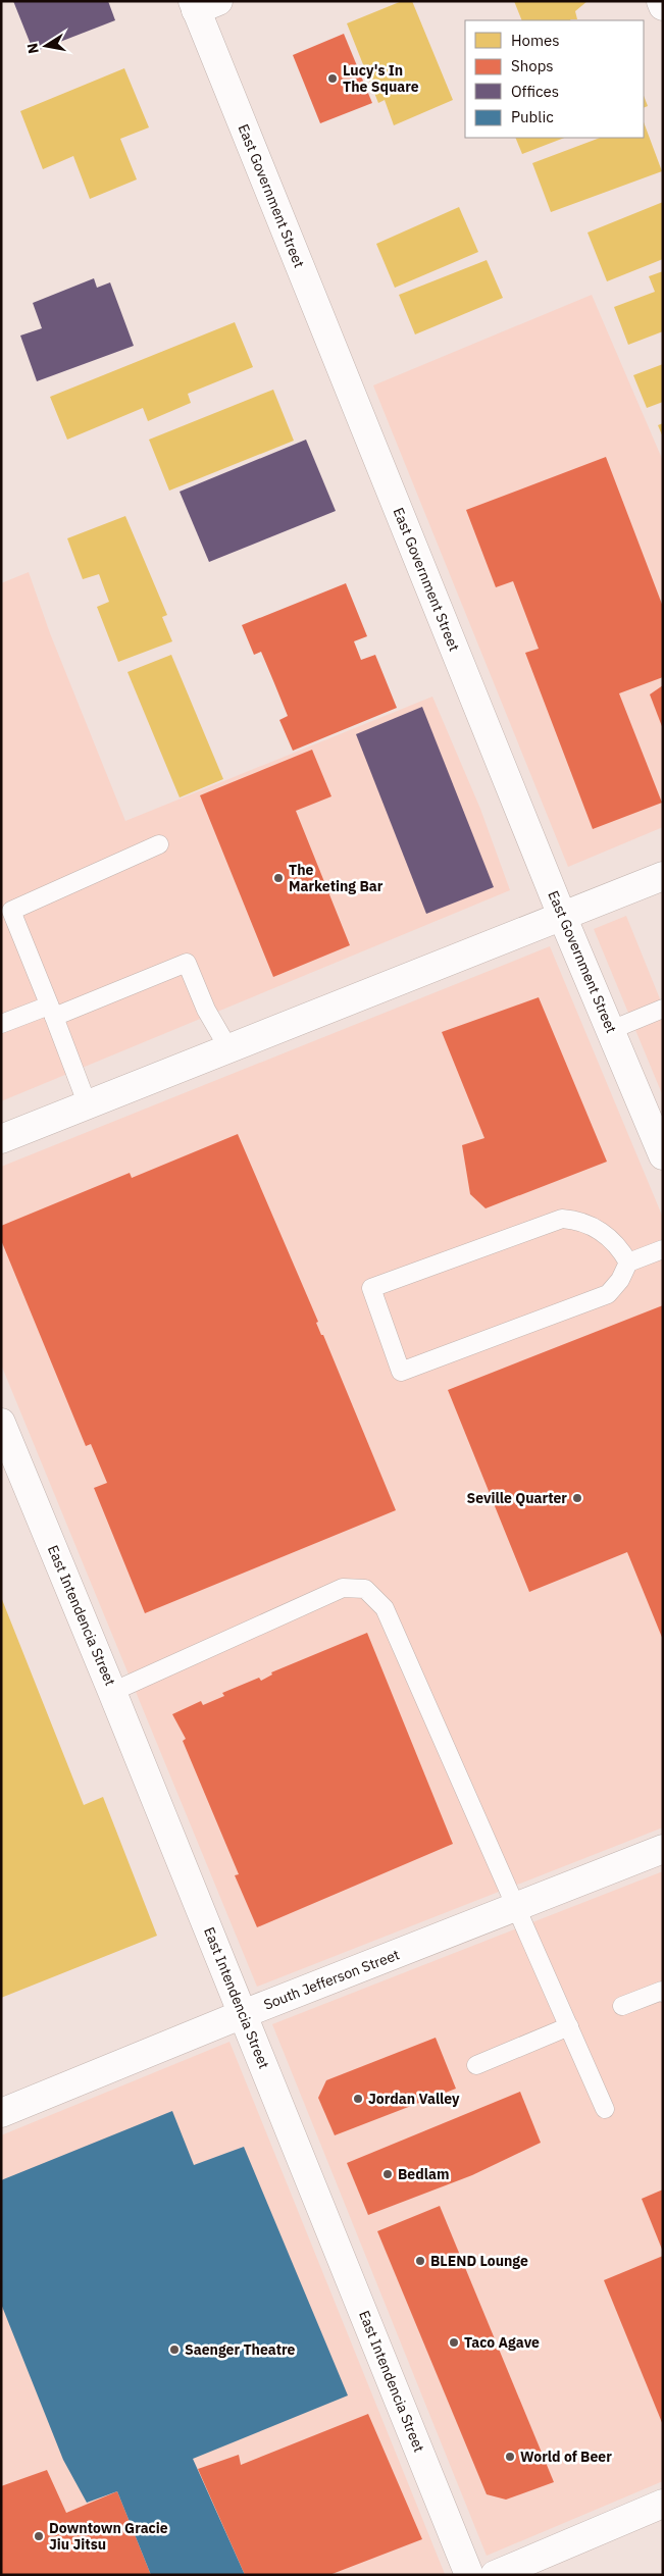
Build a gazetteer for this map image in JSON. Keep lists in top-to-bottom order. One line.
{"streets":{"street":["East Government Street","East Intendencia Street","South Jefferson Street"]},"crossings":[["East Intendencia Street","South Jefferson Street"]],"places":["Lucy's In The Square","The Marketing Bar","Seville Quarter","Jordan Valley","Bedlam","BLEND Lounge","Taco Agave","Saenger Theatre","World of Beer","Downtown Gracie Jiu Jitsu"],"legend":["Homes","Shops","Offices","Public"],"north":"left"}
